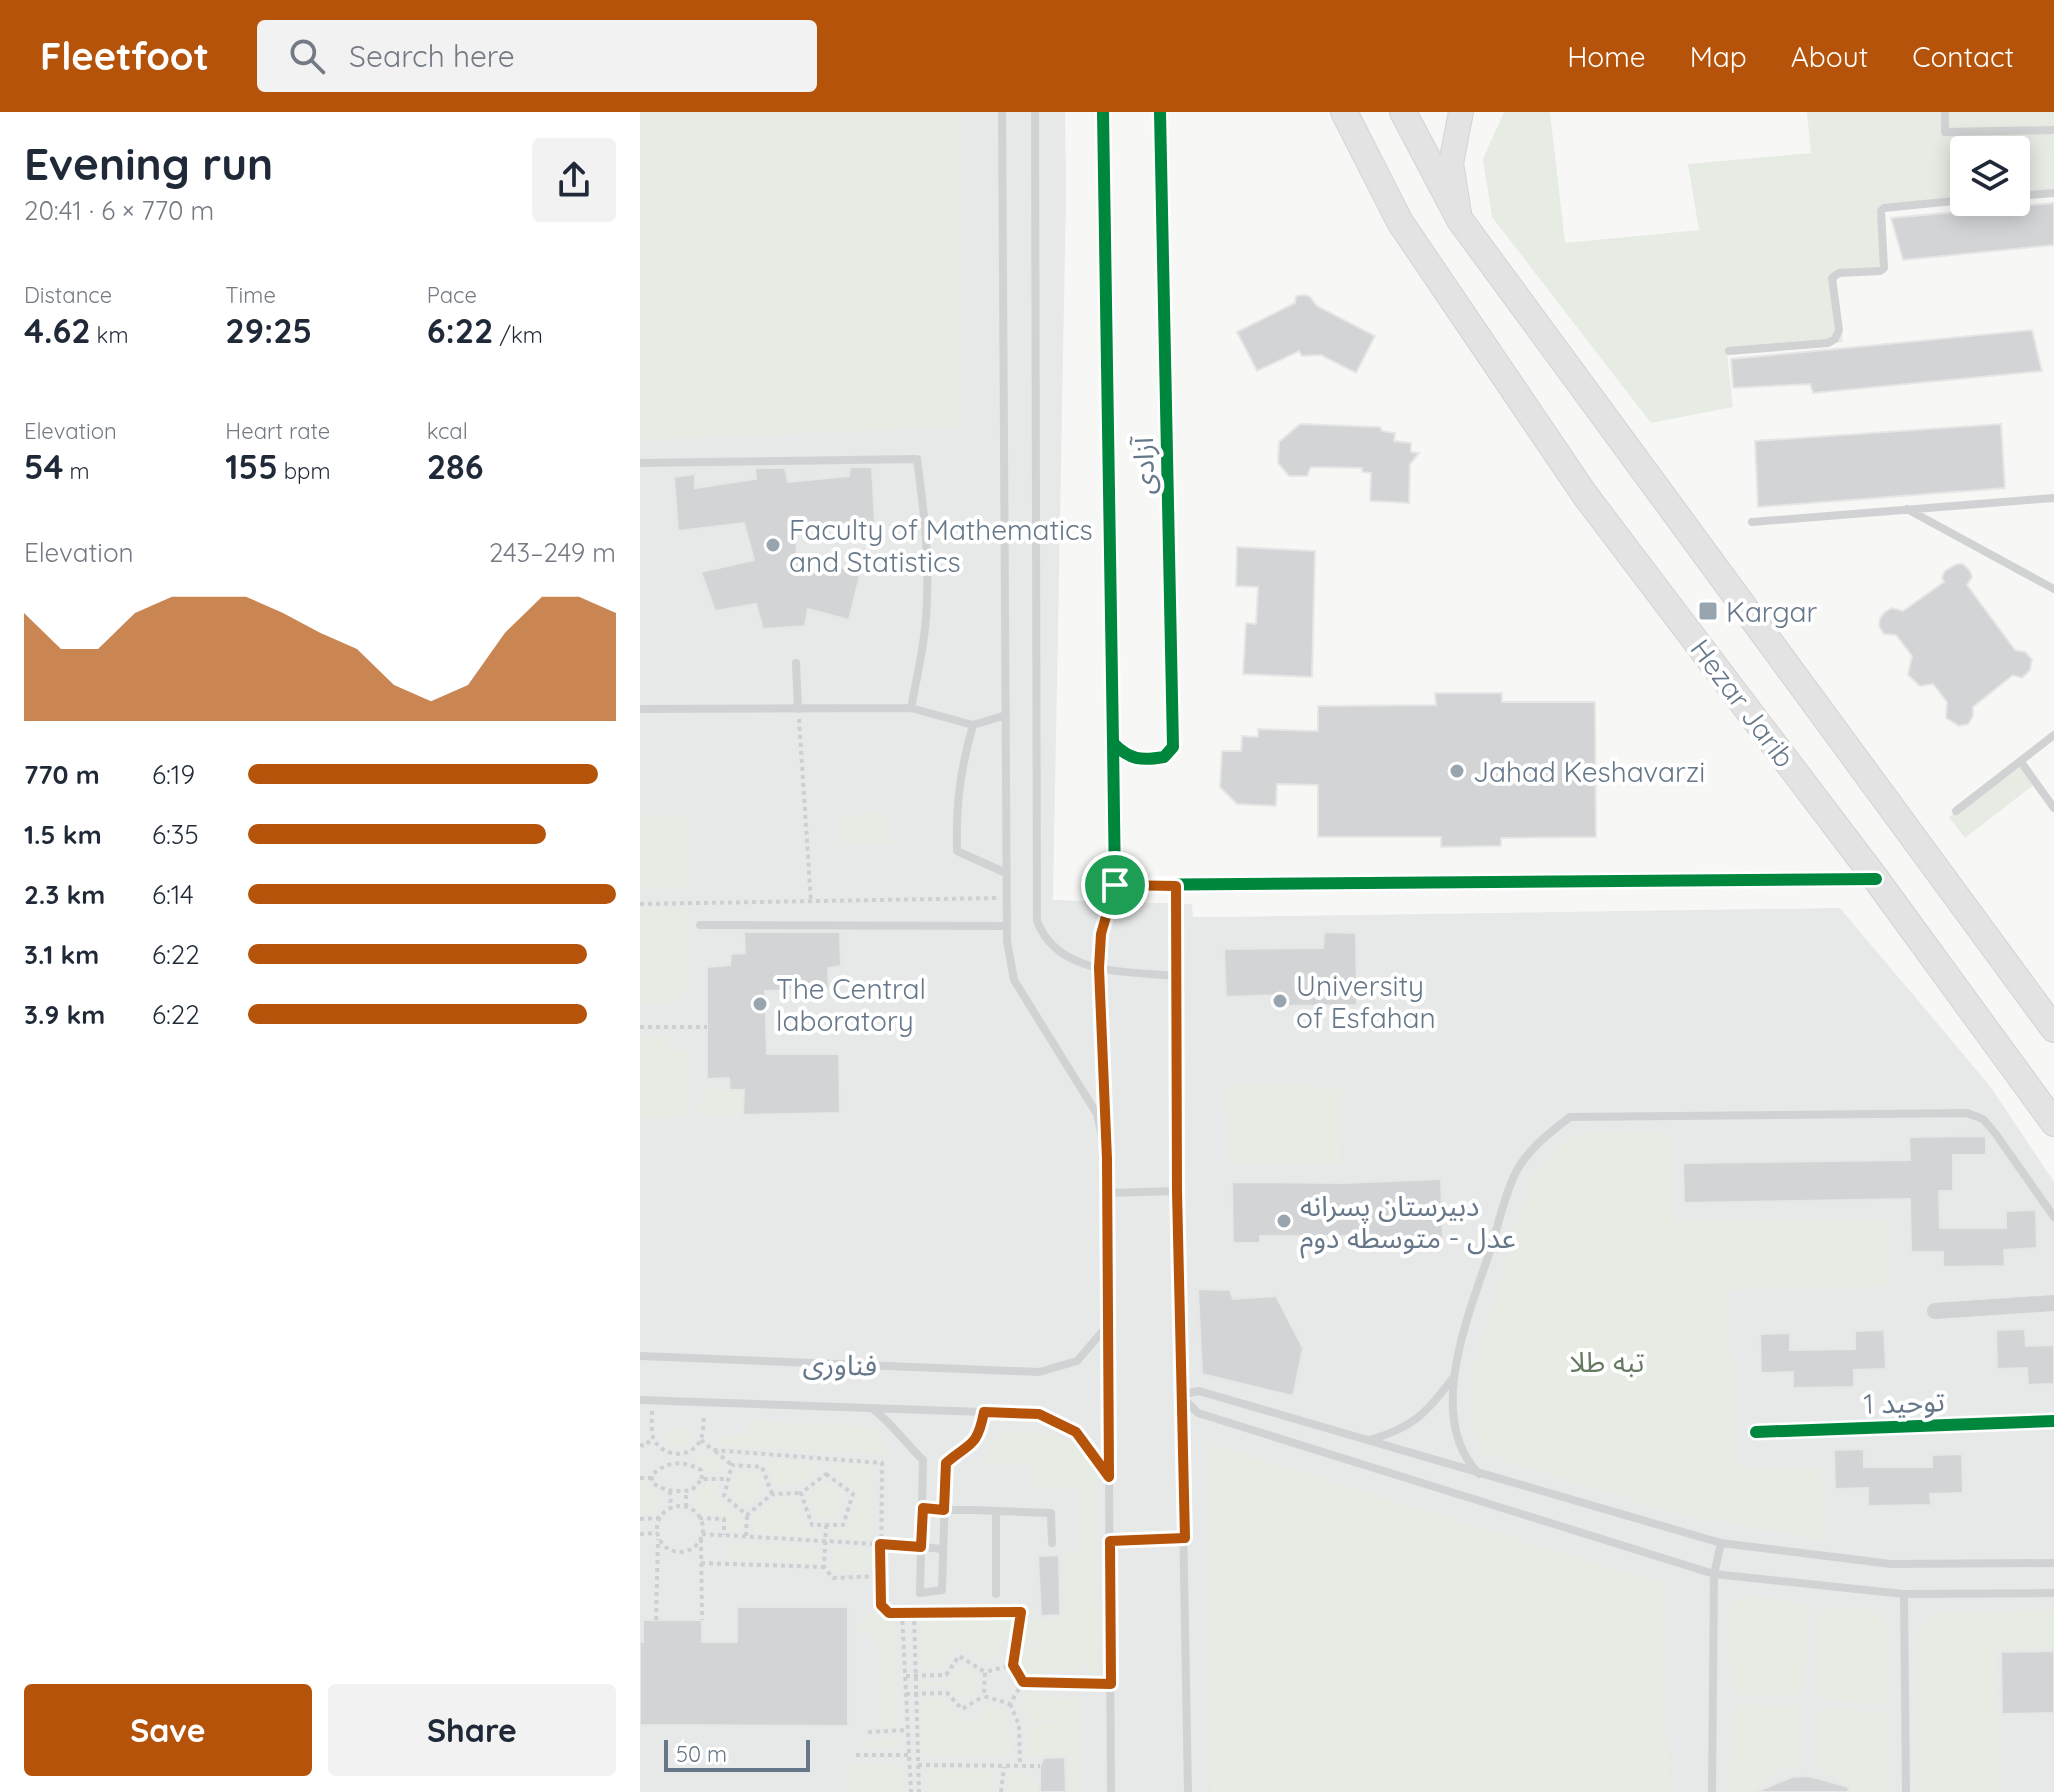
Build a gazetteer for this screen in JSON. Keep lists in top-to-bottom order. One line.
{"streets":{"main road":["Hezar Jarib"],"street":["آزادی","توحید 1"],"lane":["فناوری"]},"parks":["تبه طلا"],"places":{"other":["Faculty of Mathematics and Statistics","Jahad Keshavarzi","University of Esfahan","The Central laboratory","دبیرستان پسرانه عدل - متوسطه دوم"],"transit":["Kargar"]},"scale_bar":"50 m","page":{"header":"Fleetfoot","search":"Search here","nav":["Home","Map","About","Contact"],"heading":["Evening run","20:41 · 6 × 770 m"],"stats":[["Distance","4.62 km"],["Time","29:25"],["Pace","6:22 /km"],["Elevation","54 m"],["Heart rate","155 bpm"],["kcal","286"]],"chart":["Elevation","243–249 m"],"list":[{"name":"770 m","note":"6:19"},{"name":"1.5 km","note":"6:35"},{"name":"2.3 km","note":"6:14"},{"name":"3.1 km","note":"6:22"},{"name":"3.9 km","note":"6:22"}],"buttons":["Save","Share"],"scale":"50 m"}}
